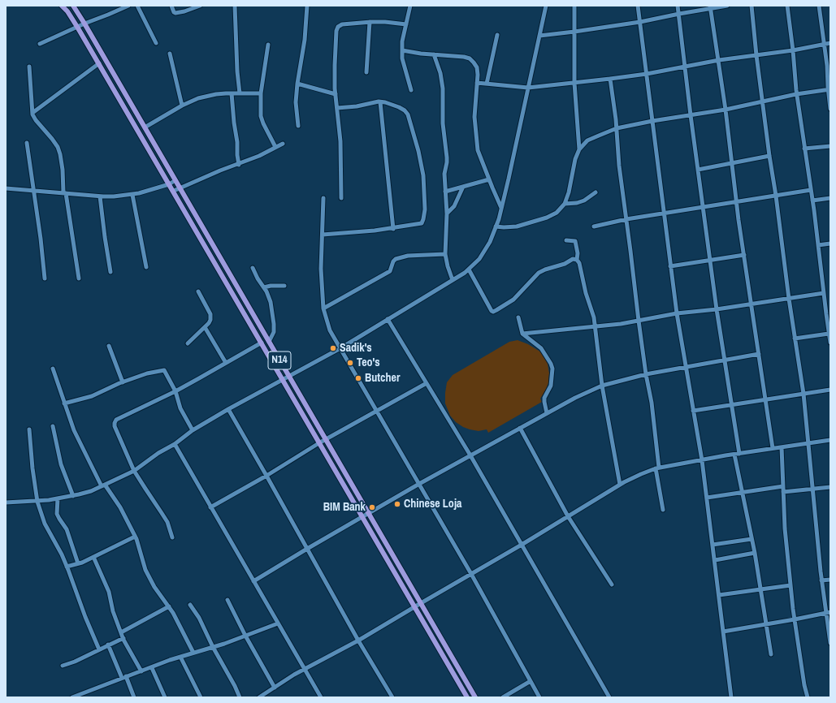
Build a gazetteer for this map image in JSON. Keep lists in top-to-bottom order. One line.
{"streets":{"main road":["N14"]},"places":["Sadik's","Teo's","Butcher","Chinese Loja","BIM Bank"]}
